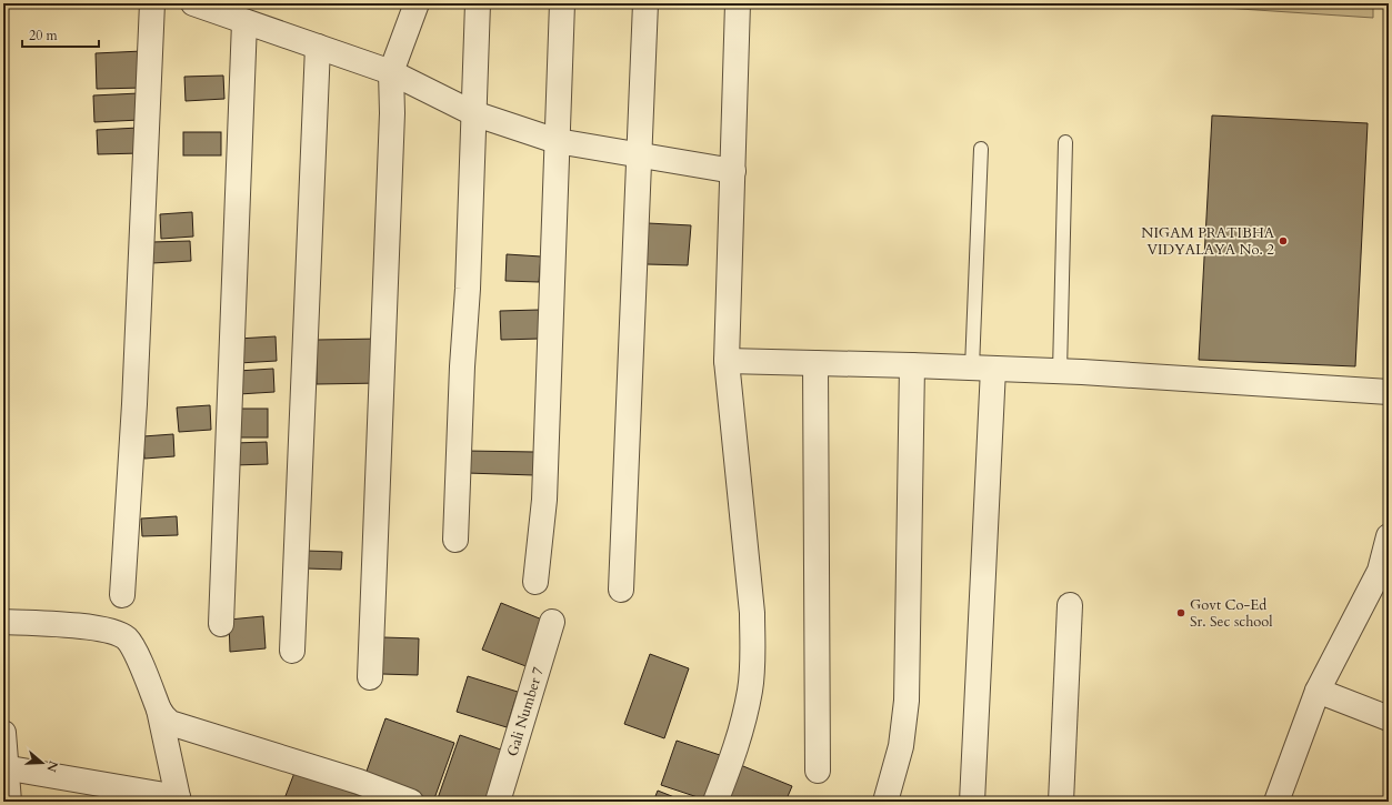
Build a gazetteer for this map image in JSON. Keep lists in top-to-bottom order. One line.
{"streets":{"street":["Gali Number 7"]},"places":["NIGAM PRATIBHA VIDYALAYA No. 2","Govt Co-Ed Sr. Sec school"],"scale_bar":"20 m","north":"right"}
